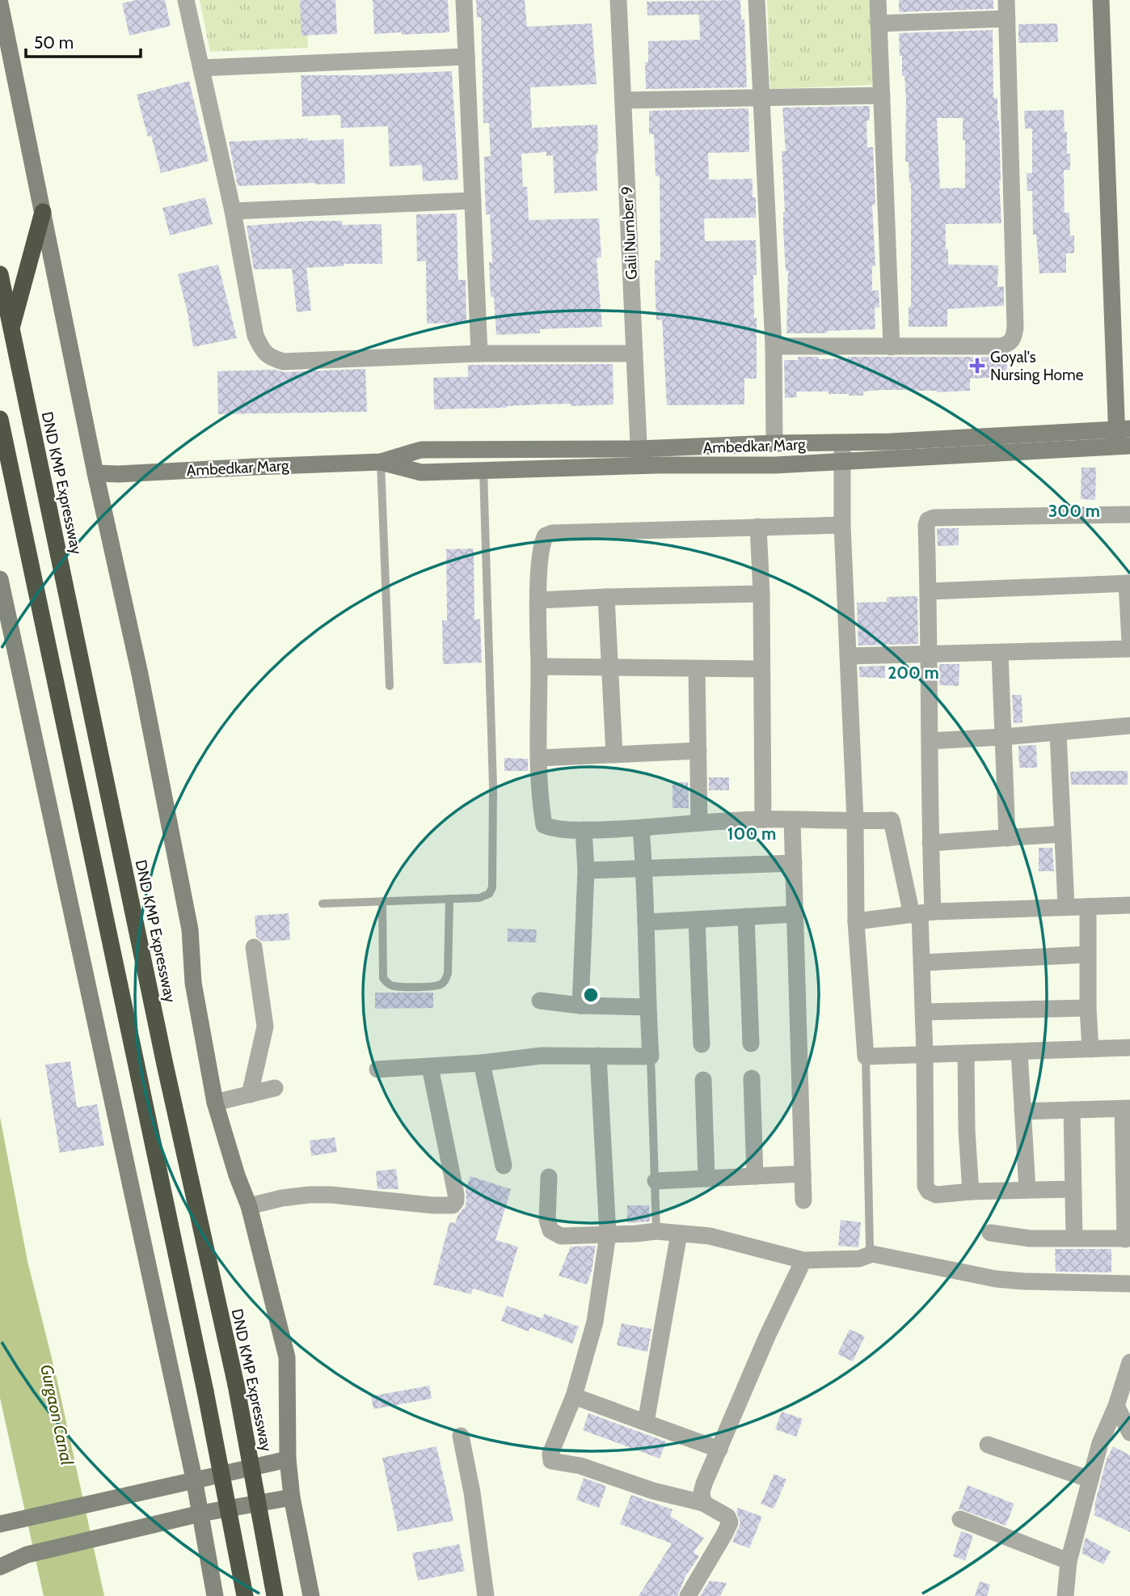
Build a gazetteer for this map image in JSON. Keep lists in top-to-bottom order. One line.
{"streets":{"highway":["DND KMP Expressway"],"street":["Gali Number 9","Ambedkar Marg"]},"crossings":[["Gali Number 9","Ambedkar Marg"]],"water":["Gurgaon Canal"],"places":{"health":["Goyal's Nursing Home"]},"scale_bar":"50 m","rings":["300 m","200 m","100 m"]}
